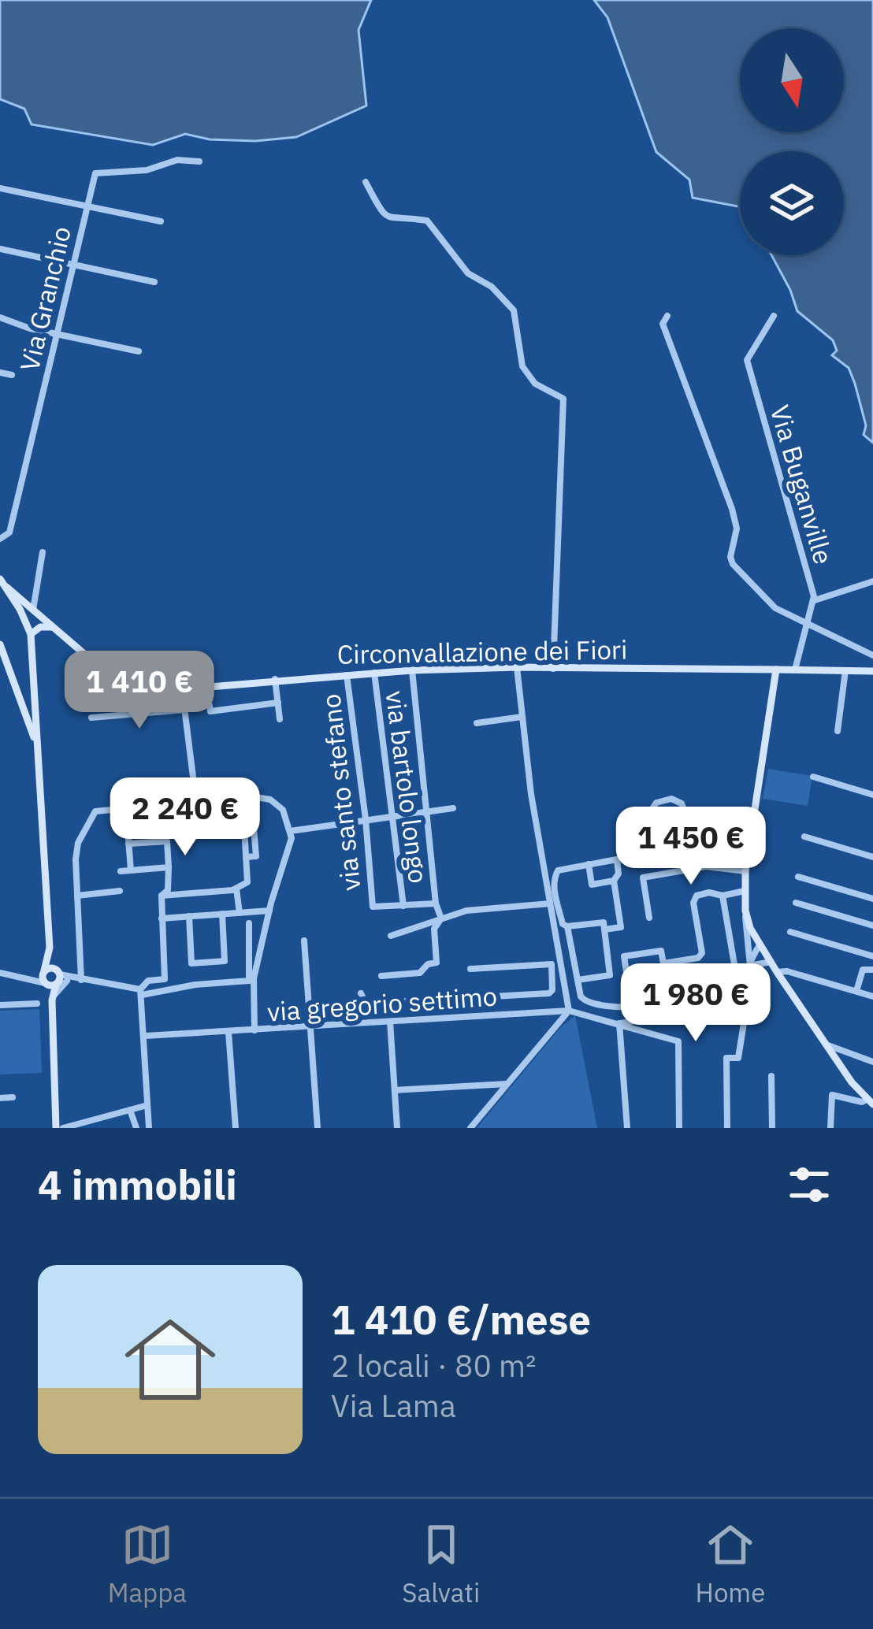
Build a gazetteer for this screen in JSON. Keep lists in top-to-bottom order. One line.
{"streets":{"street":["Via Granchio","Via Buganville","Circonvallazione dei Fiori","via bartolo longo","via santo stefano","via gregorio settimo"]},"crossings":[["Via Buganville","Circonvallazione dei Fiori"],["Circonvallazione dei Fiori","via bartolo longo"],["Circonvallazione dei Fiori","via santo stefano"],["via bartolo longo","via santo stefano"]],"north":"bottom","page":{"price":["1 410 €","2 240 €","1 450 €","1 980 €"],"heading":"4 immobili","list":[{"name":"1 410 €/mese","note":"2 locali · 80 m² · Via Lama"}],"tabs":["Mappa","Salvati","Home"]}}
